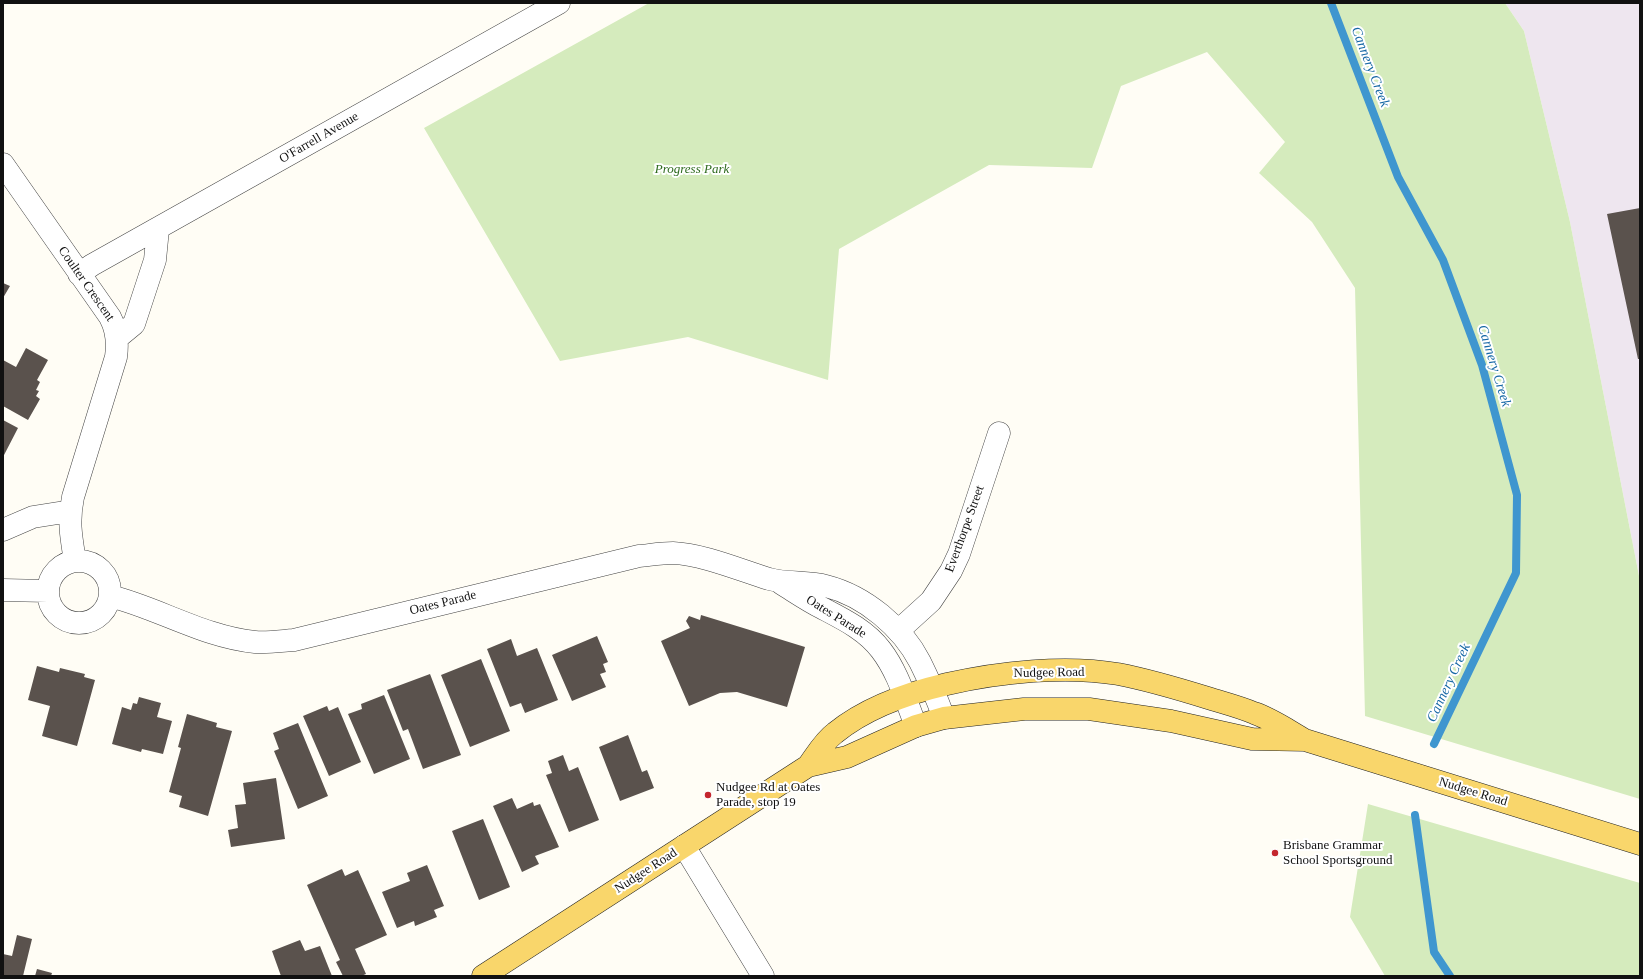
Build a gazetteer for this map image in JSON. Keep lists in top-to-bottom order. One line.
{"streets":{"main road":["Nudgee Road"],"street":["O'Farrell Avenue","Coulter Crescent","Everthorpe Street","Oates Parade"]},"crossings":[["O'Farrell Avenue","Coulter Crescent"],["Coulter Crescent","Oates Parade"],["Everthorpe Street","Oates Parade"],["Oates Parade","Nudgee Road"]],"water":["Cannery Creek"],"parks":["Progress Park"],"places":["Nudgee Rd at Oates Parade, stop 19","Brisbane Grammar School Sportsground"]}
